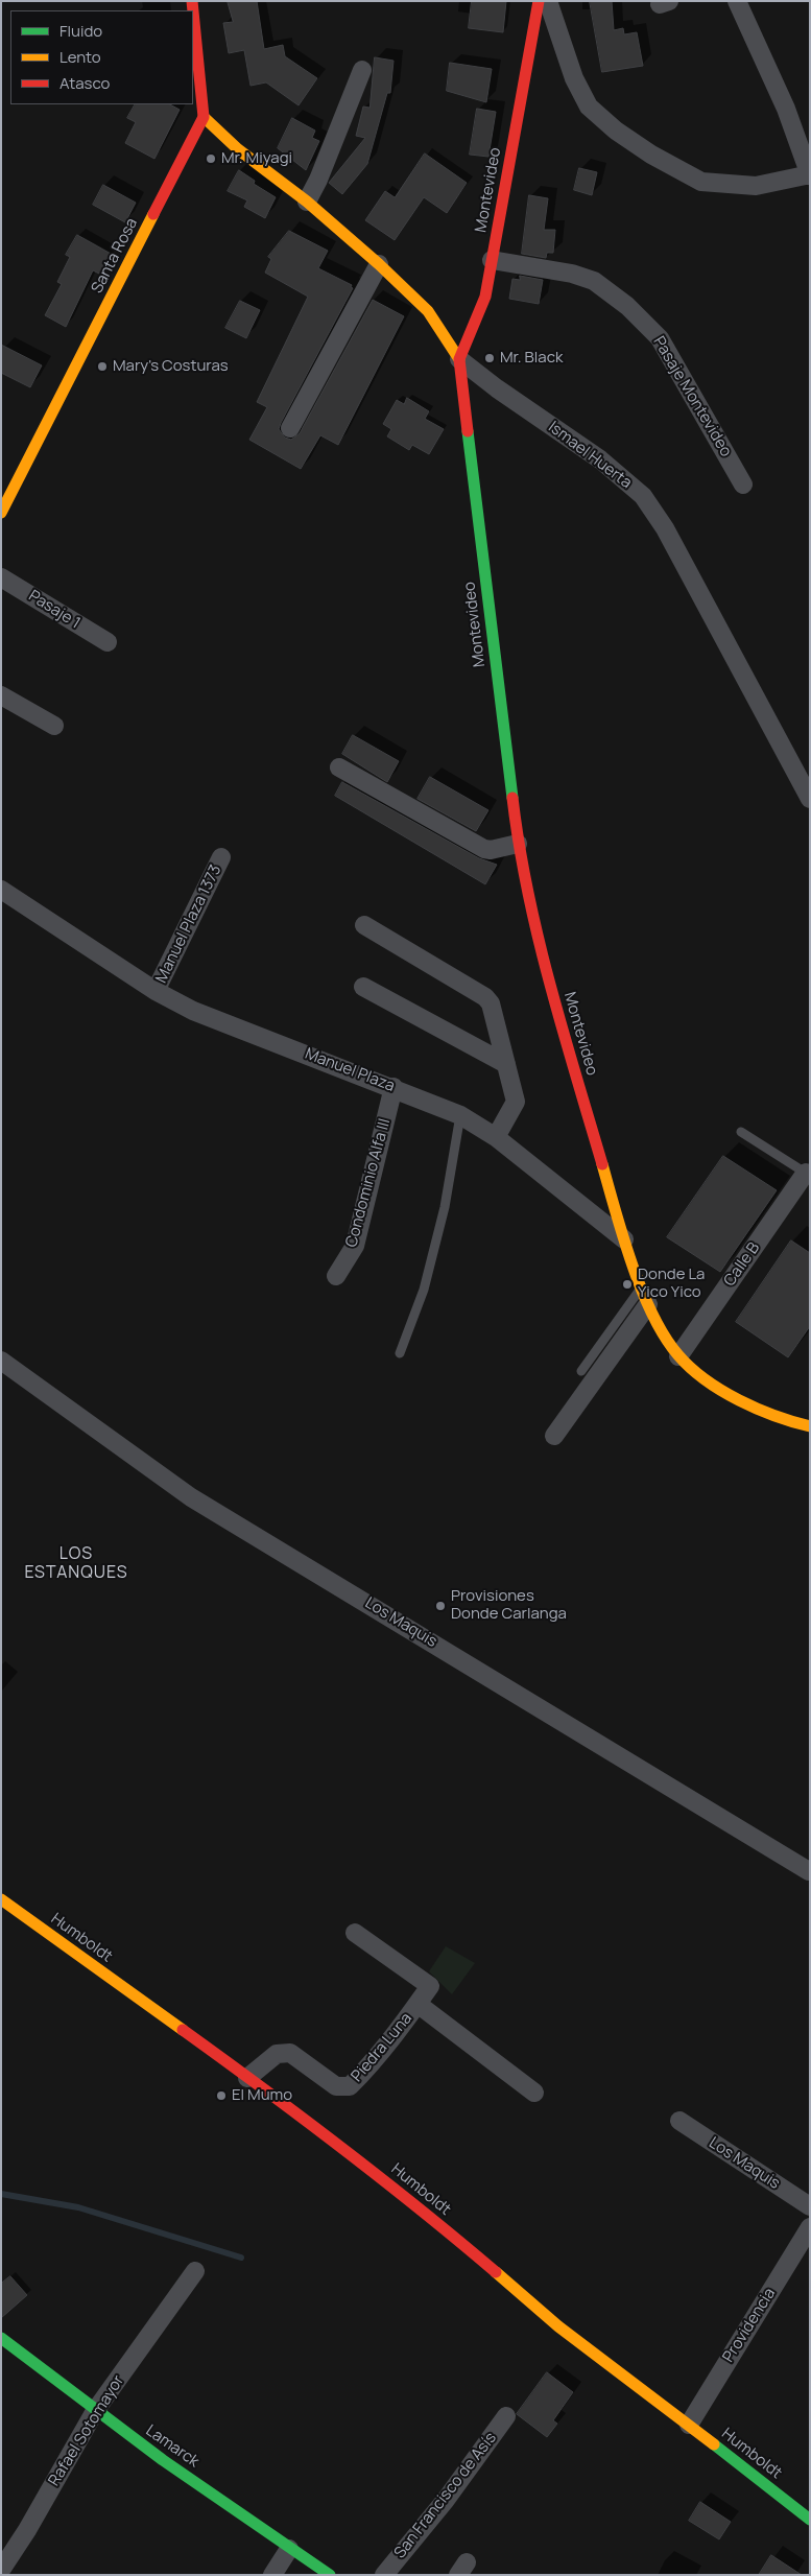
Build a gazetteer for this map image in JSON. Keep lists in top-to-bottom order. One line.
{"streets":{"street":["Montevideo","Santa Rosa","Pasaje Montevideo","Ismael Huerta","Pasaje 1","Manuel Plaza 1373","Manuel Plaza","Condominio Alfa III","Calle B","Los Maquis","Humboldt","Piedra Luna","Providencia","Rafael Sotomayor","Lamarck","San Francisco de Asís"]},"crossings":[["Montevideo","Pasaje Montevideo"],["Montevideo","Ismael Huerta"],["Montevideo","Manuel Plaza"],["Santa Rosa","Ismael Huerta"],["Manuel Plaza 1373","Manuel Plaza"],["Manuel Plaza","Condominio Alfa III"],["Humboldt","Piedra Luna"],["Humboldt","Providencia"],["Rafael Sotomayor","Lamarck"]],"districts":["LOS ESTANQUES"],"places":["Mr. Miyagi","Mr. Black","Mary's Costuras","Donde La Yico Yico","Provisiones Donde Carlanga","El Mumo"],"legend":["Fluido","Lento","Atasco"]}
